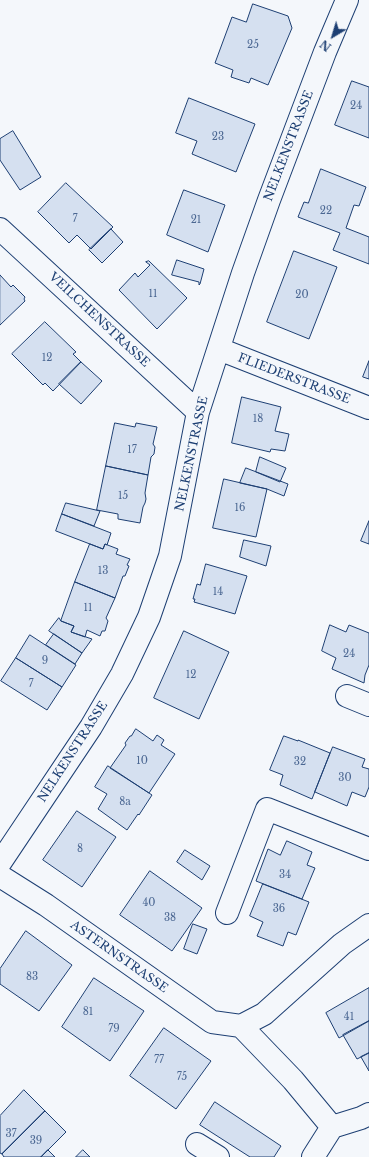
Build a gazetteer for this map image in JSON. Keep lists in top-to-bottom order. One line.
{"streets":{"street":["NELKENSTRASSE","VEILCHENSTRASSE","FLIEDERSTRASSE","ASTERNSTRASSE"]},"crossings":[["NELKENSTRASSE","VEILCHENSTRASSE"],["NELKENSTRASSE","FLIEDERSTRASSE"]],"house_numbers":["25","24","23","22","7","21","11","20","12","18","17","15","16","13","14","11","24","9","12","7","10","32","30","8a","8","34","40","36","38","83","81","41","79","77","75","37","39"],"north":"bottom left"}
